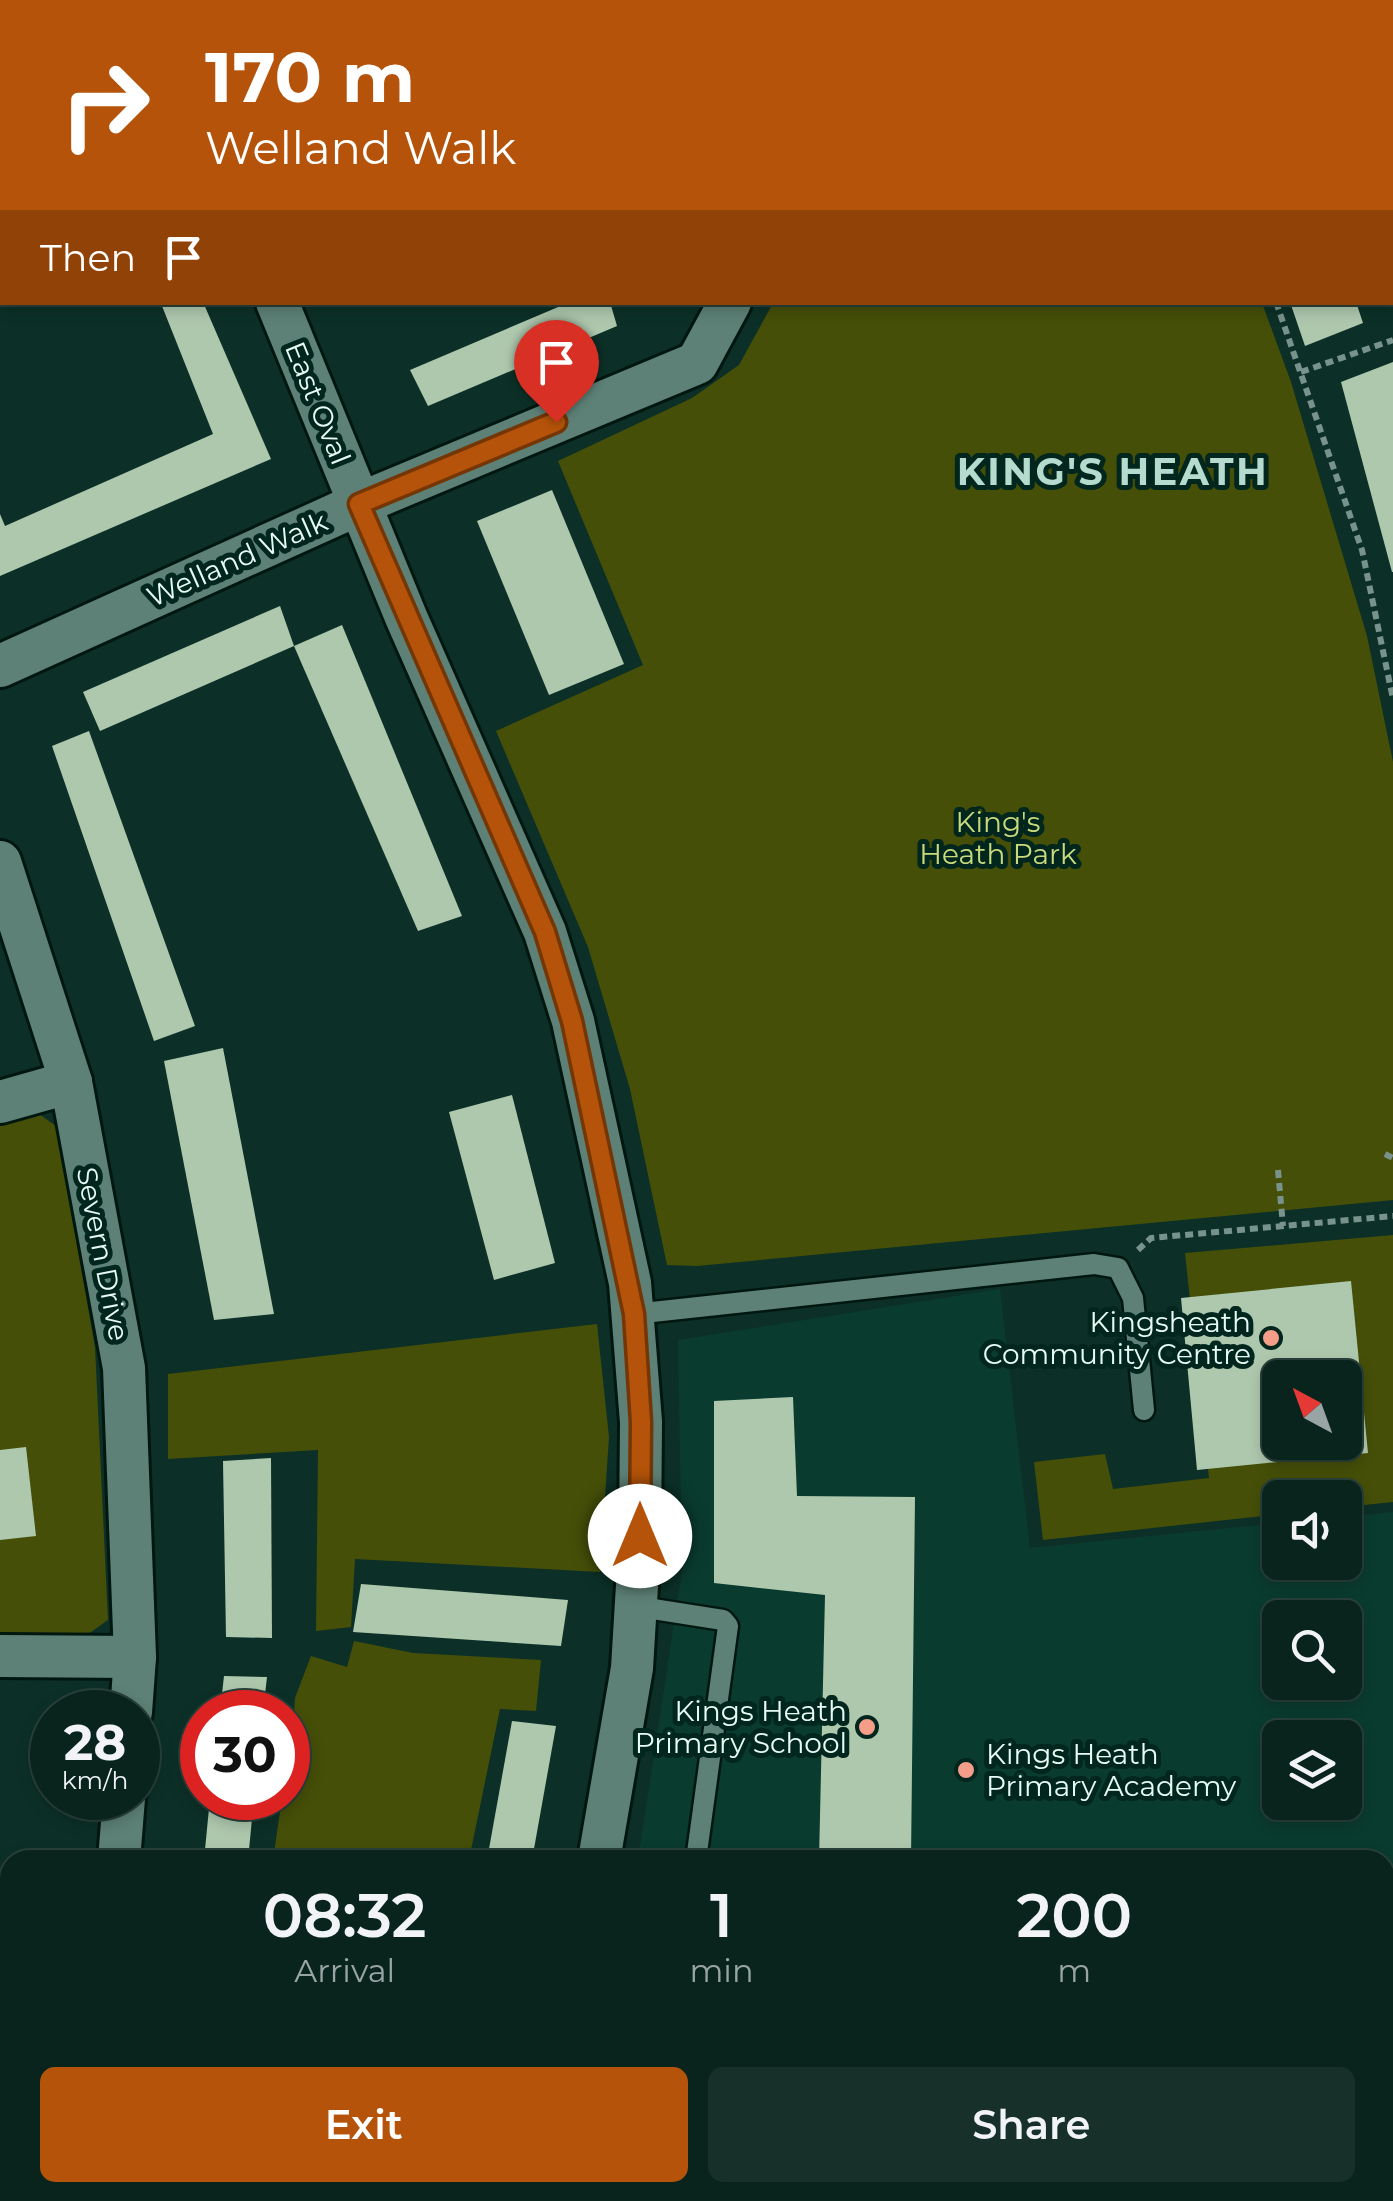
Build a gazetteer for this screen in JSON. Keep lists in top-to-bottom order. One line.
{"streets":{"street":["East Oval","Welland Walk","Severn Drive"]},"crossings":[["East Oval","Welland Walk"]],"districts":["KING'S HEATH"],"parks":["King's Heath Park"],"places":["Kingsheath Community Centre","Kings Heath Primary School","Kings Heath Primary Academy"],"north":"top left","page":{"turn":["170 m","Welland Walk"],"then":"Then","speed":"28 km/h","limit":"30","eta":["08:32","Arrival","1","min","200","m"],"buttons":["Exit","Share"]}}
